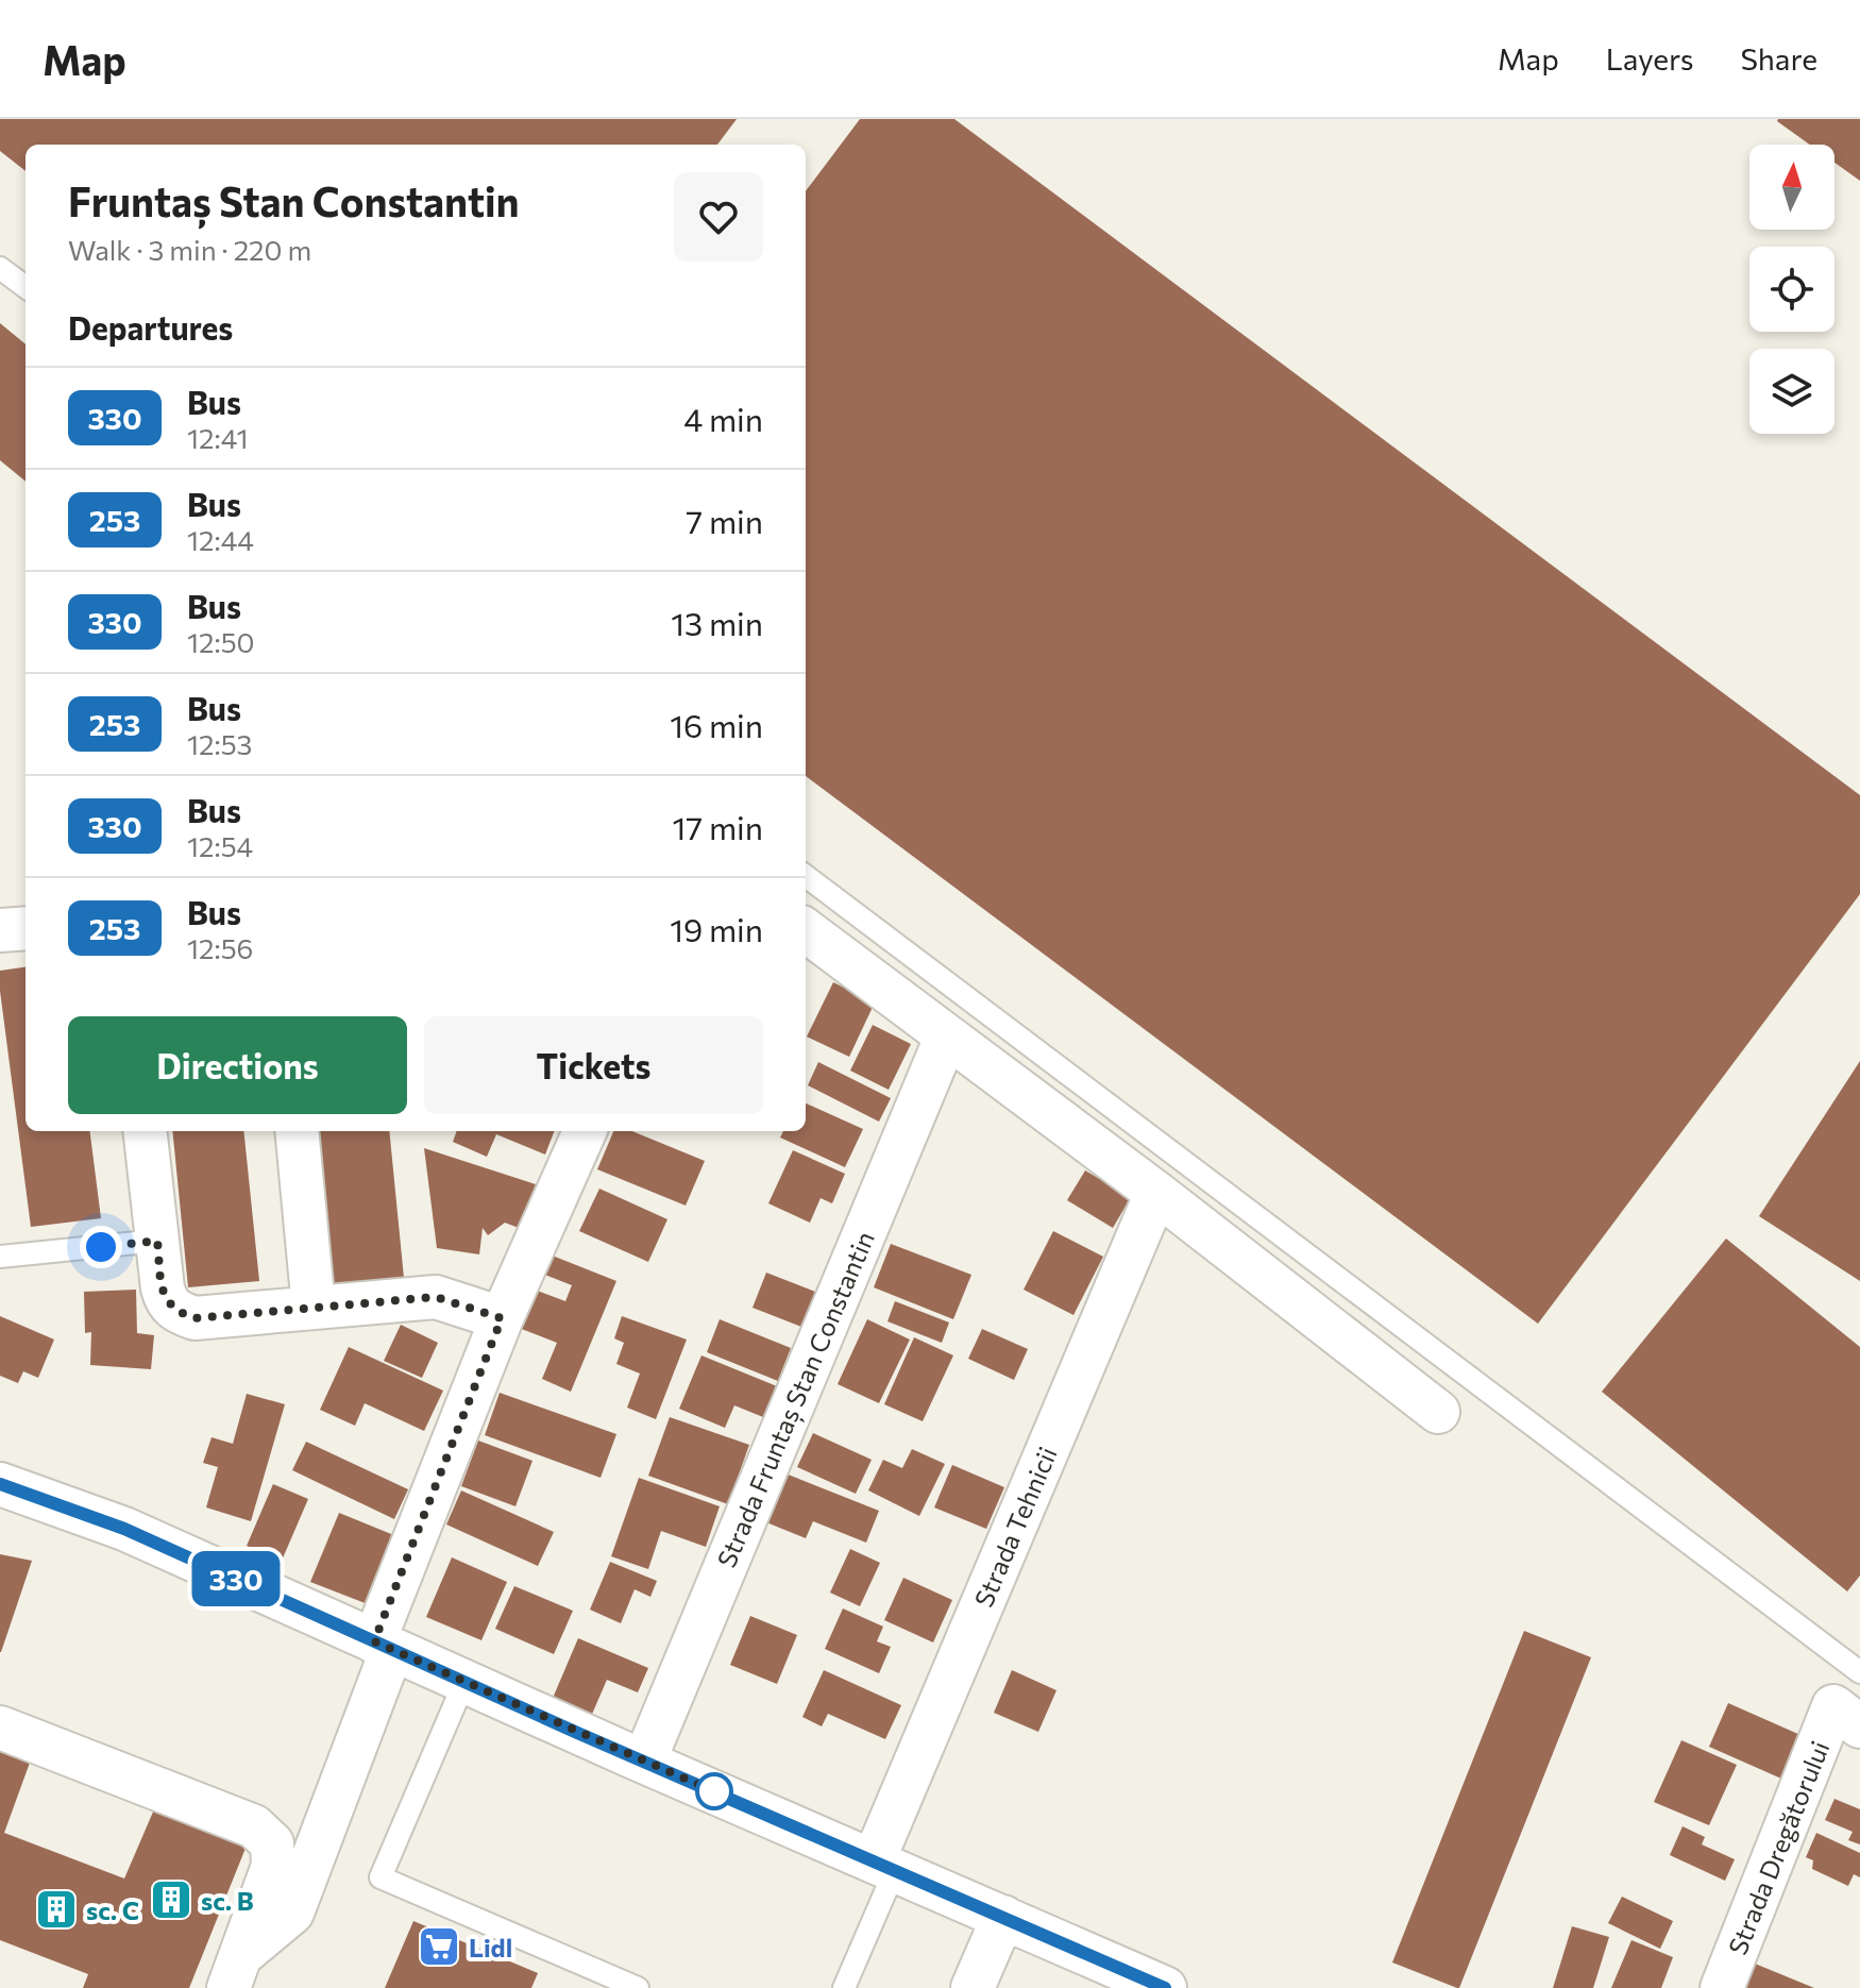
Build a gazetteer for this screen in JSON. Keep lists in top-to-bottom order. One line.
{"streets":{"street":["Strada Fruntaș Stan Constantin","Strada Tehnicii","Strada Dregătorului"]},"places":{"building":["sc. B","sc. C"],"supermarket":["Lidl"]},"lines":["bus line 330"],"north":"top","page":{"header":"Map","nav":["Map","Layers","Share"],"on_map":"330","heading":[["Fruntaș Stan Constantin","Walk · 3 min · 220 m"],"Departures"],"list":[{"mark":"330","name":"Bus","note":"12:41","value":"4 min"},{"mark":"253","name":"Bus","note":"12:44","value":"7 min"},{"mark":"330","name":"Bus","note":"12:50","value":"13 min"},{"mark":"253","name":"Bus","note":"12:53","value":"16 min"},{"mark":"330","name":"Bus","note":"12:54","value":"17 min"},{"mark":"253","name":"Bus","note":"12:56","value":"19 min"}],"buttons":["Directions","Tickets"]}}
